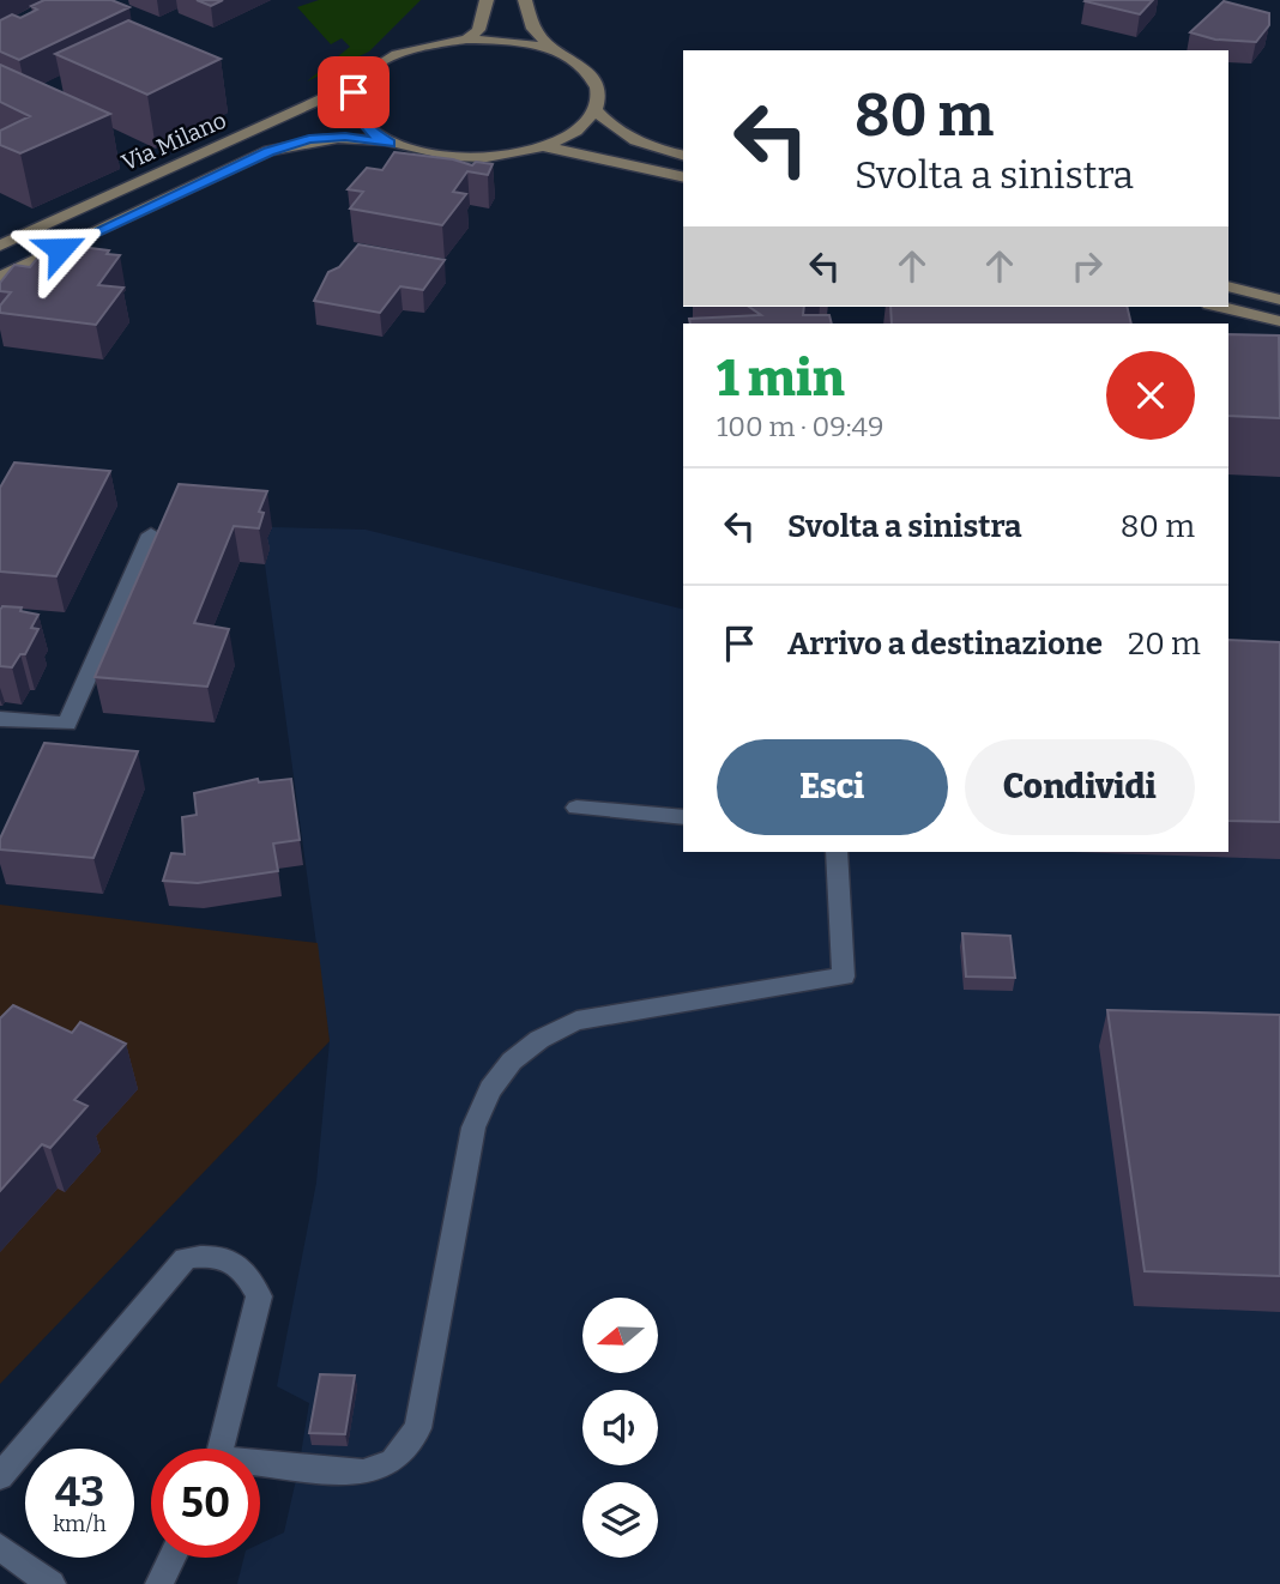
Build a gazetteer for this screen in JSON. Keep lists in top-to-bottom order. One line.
{"streets":{"main road":["Via Milano"]},"north":"left","page":{"turn":["80 m","Svolta a sinistra"],"heading":["1 min","100 m · 09:49"],"list":[{"name":"Svolta a sinistra","value":"80 m"},{"name":"Arrivo a destinazione","value":"20 m"}],"buttons":["Esci","Condividi"],"speed":"43 km/h","limit":"50"}}
